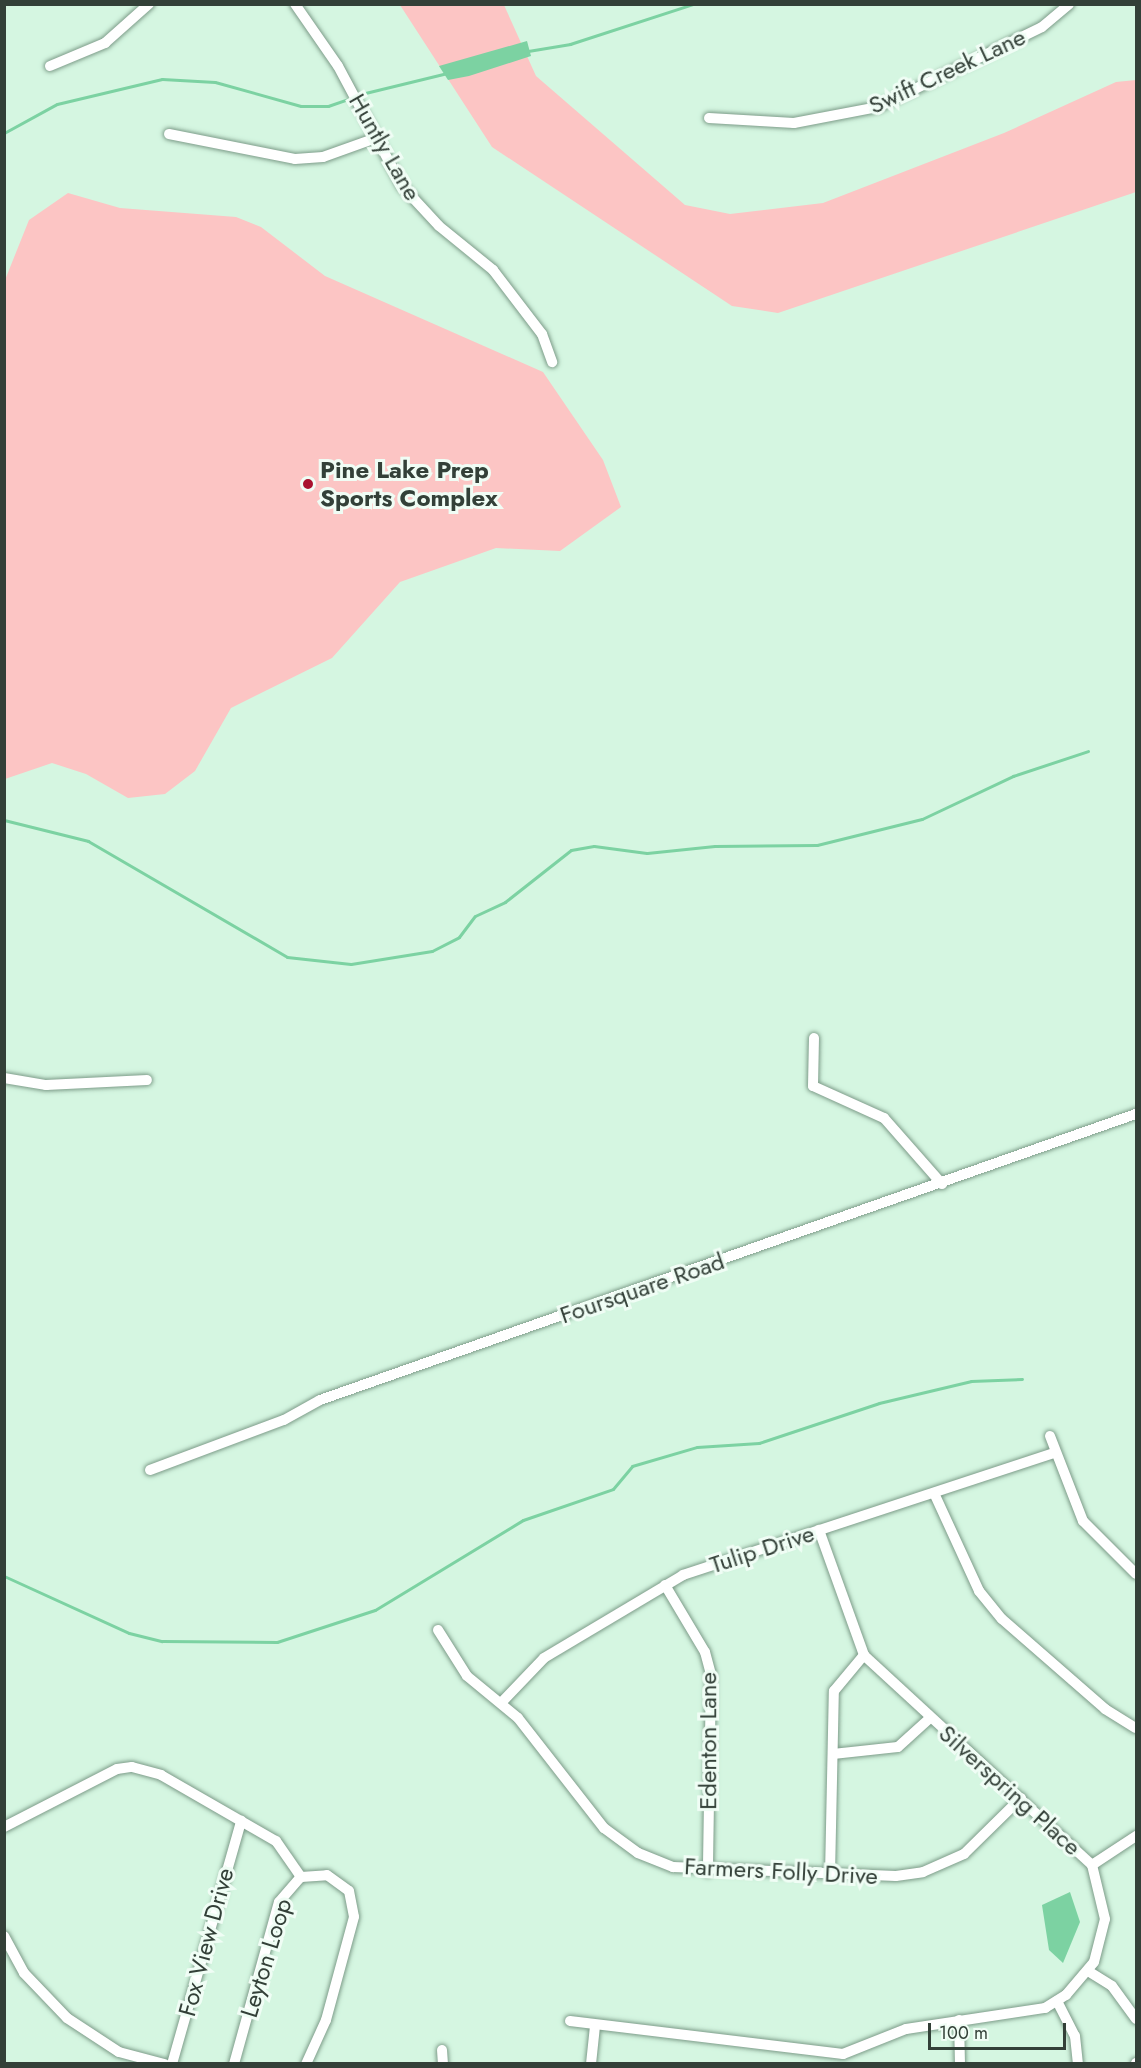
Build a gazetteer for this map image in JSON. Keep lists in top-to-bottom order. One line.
{"streets":{"street":["Swift Creek Lane","Huntly Lane","Foursquare Road","Tulip Drive","Edenton Lane","Silverspring Place","Farmers Folly Drive","Fox View Drive","Leyton Loop"]},"crossings":[["Tulip Drive","Edenton Lane"],["Tulip Drive","Silverspring Place"],["Tulip Drive","Farmers Folly Drive"],["Edenton Lane","Farmers Folly Drive"],["Silverspring Place","Farmers Folly Drive"]],"places":["Pine Lake Prep Sports Complex"],"scale_bar":"100 m"}
